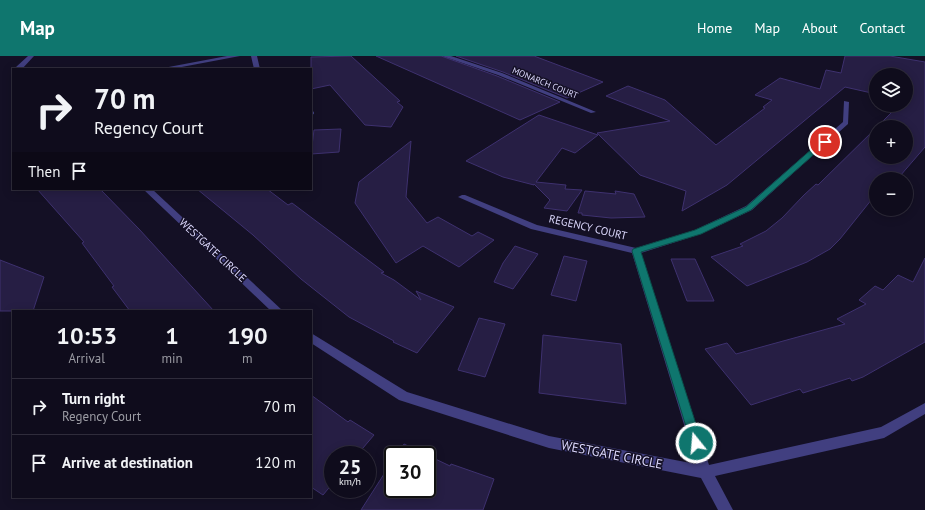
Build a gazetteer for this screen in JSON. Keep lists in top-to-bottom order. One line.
{"streets":{"street":["MONARCH COURT","REGENCY COURT","WESTGATE CIRCLE"]},"page":{"header":"Map","nav":["Home","Map","About","Contact"],"map_buttons":["+","−"],"turn":["70 m","Regency Court"],"then":"Then","eta":["10:53","Arrival","1","min","190","m"],"list":[{"name":"Turn right","note":"Regency Court","value":"70 m"},{"name":"Arrive at destination","value":"120 m"}],"speed":"25 km/h","limit":"30"}}
